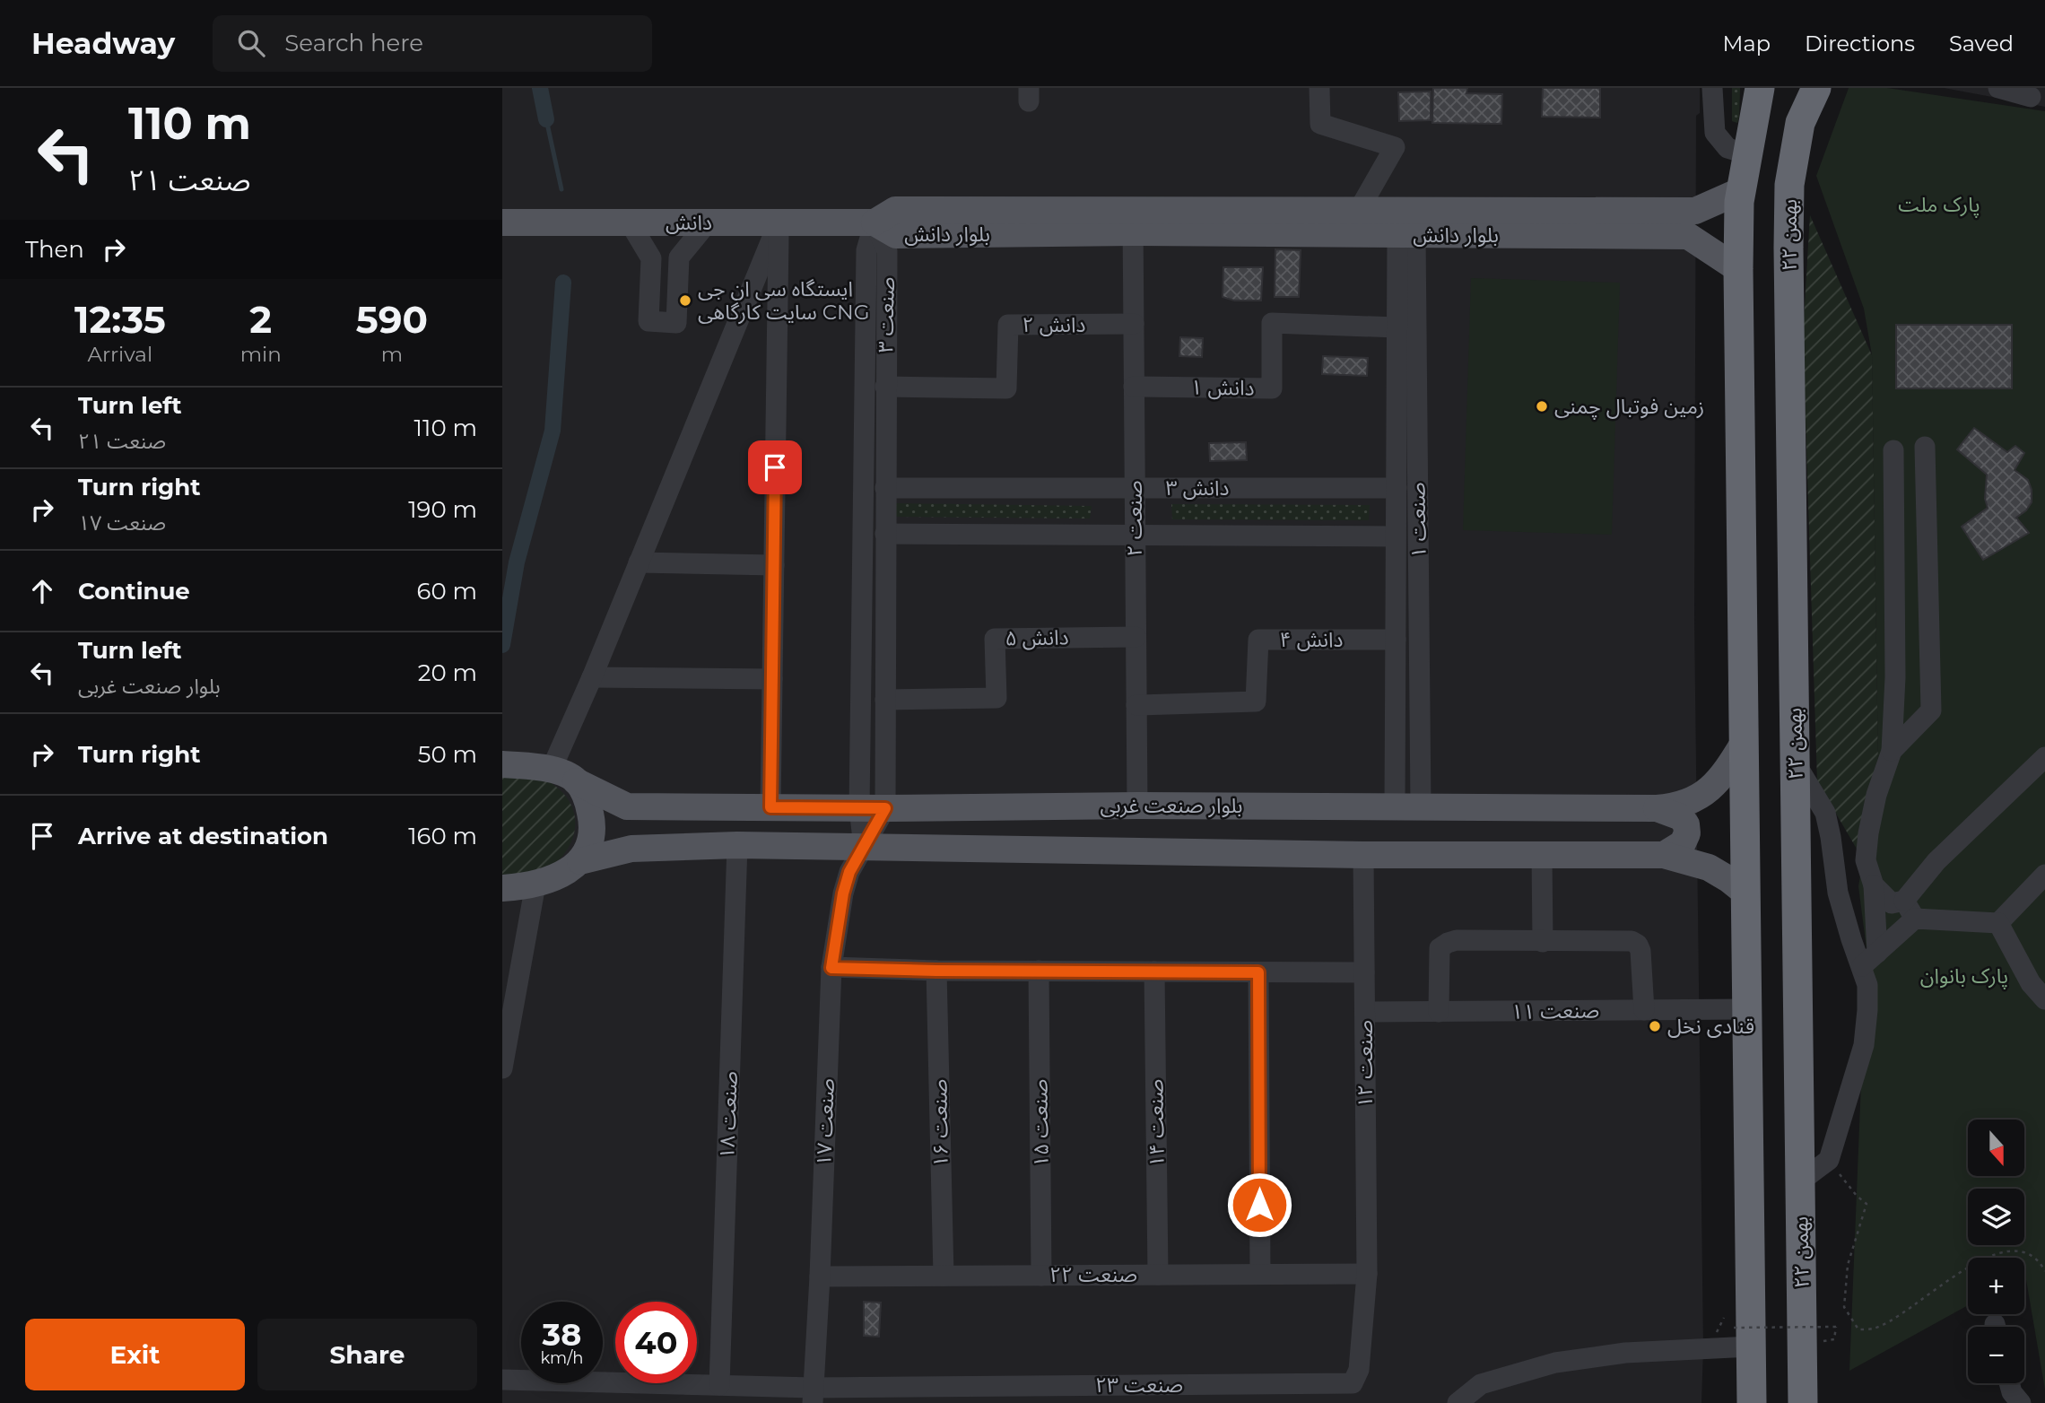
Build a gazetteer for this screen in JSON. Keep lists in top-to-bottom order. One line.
{"streets":{"highway":["۲۲ بهمن"],"main road":["دانش","بلوار دانش","بلوار صنعت غربی"],"street":["صنعت ۳","دانش ۲","دانش ۱","دانش ۳","صنعت ۲","صنعت ۱","دانش ۵","دانش ۴","صنعت ۱۱","صنعت ۱۲","صنعت ۱۸","صنعت ۱۷","صنعت ۱۶","صنعت ۱۵","صنعت ۱۴","صنعت ۲۲","صنعت ۲۳"]},"crossings":[["دانش","بلوار دانش"],["دانش","صنعت ۳"],["بلوار دانش","صنعت ۳"],["بلوار دانش","صنعت ۲"],["بلوار دانش","صنعت ۱"],["صنعت ۳","دانش ۲"],["صنعت ۳","دانش ۳"],["صنعت ۳","دانش ۵"],["صنعت ۳","بلوار صنعت غربی"],["صنعت ۳","صنعت ۱۷"],["دانش ۲","صنعت ۲"],["دانش ۱","صنعت ۲"],["دانش ۱","صنعت ۱"],["دانش ۳","صنعت ۲"],["دانش ۳","صنعت ۱"],["صنعت ۲","دانش ۵"],["صنعت ۲","دانش ۴"],["صنعت ۲","بلوار صنعت غربی"],["صنعت ۱","دانش ۴"],["صنعت ۱","بلوار صنعت غربی"],["بلوار صنعت غربی","صنعت ۱۷"],["صنعت ۱۱","صنعت ۱۲"],["صنعت ۱۲","صنعت ۲۲"],["صنعت ۱۲","صنعت ۲۳"],["صنعت ۱۸","صنعت ۲۳"],["صنعت ۱۷","صنعت ۲۲"],["صنعت ۱۷","صنعت ۲۳"],["صنعت ۱۶","صنعت ۲۲"],["صنعت ۱۵","صنعت ۲۲"],["صنعت ۱۴","صنعت ۲۲"]],"parks":["پارک ملت","پارک بانوان"],"places":["ایستگاه سی ان جی سایت کارگاهی CNG","زمین فوتبال چمنی","قنادی نخل"],"north":"bottom","page":{"header":"Headway","search":"Search here","nav":["Map","Directions","Saved"],"turn":["110 m","صنعت ۲۱"],"then":"Then","eta":["12:35","Arrival","2","min","590","m"],"list":[{"name":"Turn left","note":"صنعت ۲۱","value":"110 m"},{"name":"Turn right","note":"صنعت ۱۷","value":"190 m"},{"name":"Continue","value":"60 m"},{"name":"Turn left","note":"بلوار صنعت غربی","value":"20 m"},{"name":"Turn right","value":"50 m"},{"name":"Arrive at destination","value":"160 m"}],"map_buttons":["+","−"],"speed":"38 km/h","limit":"40","buttons":["Exit","Share"]}}
